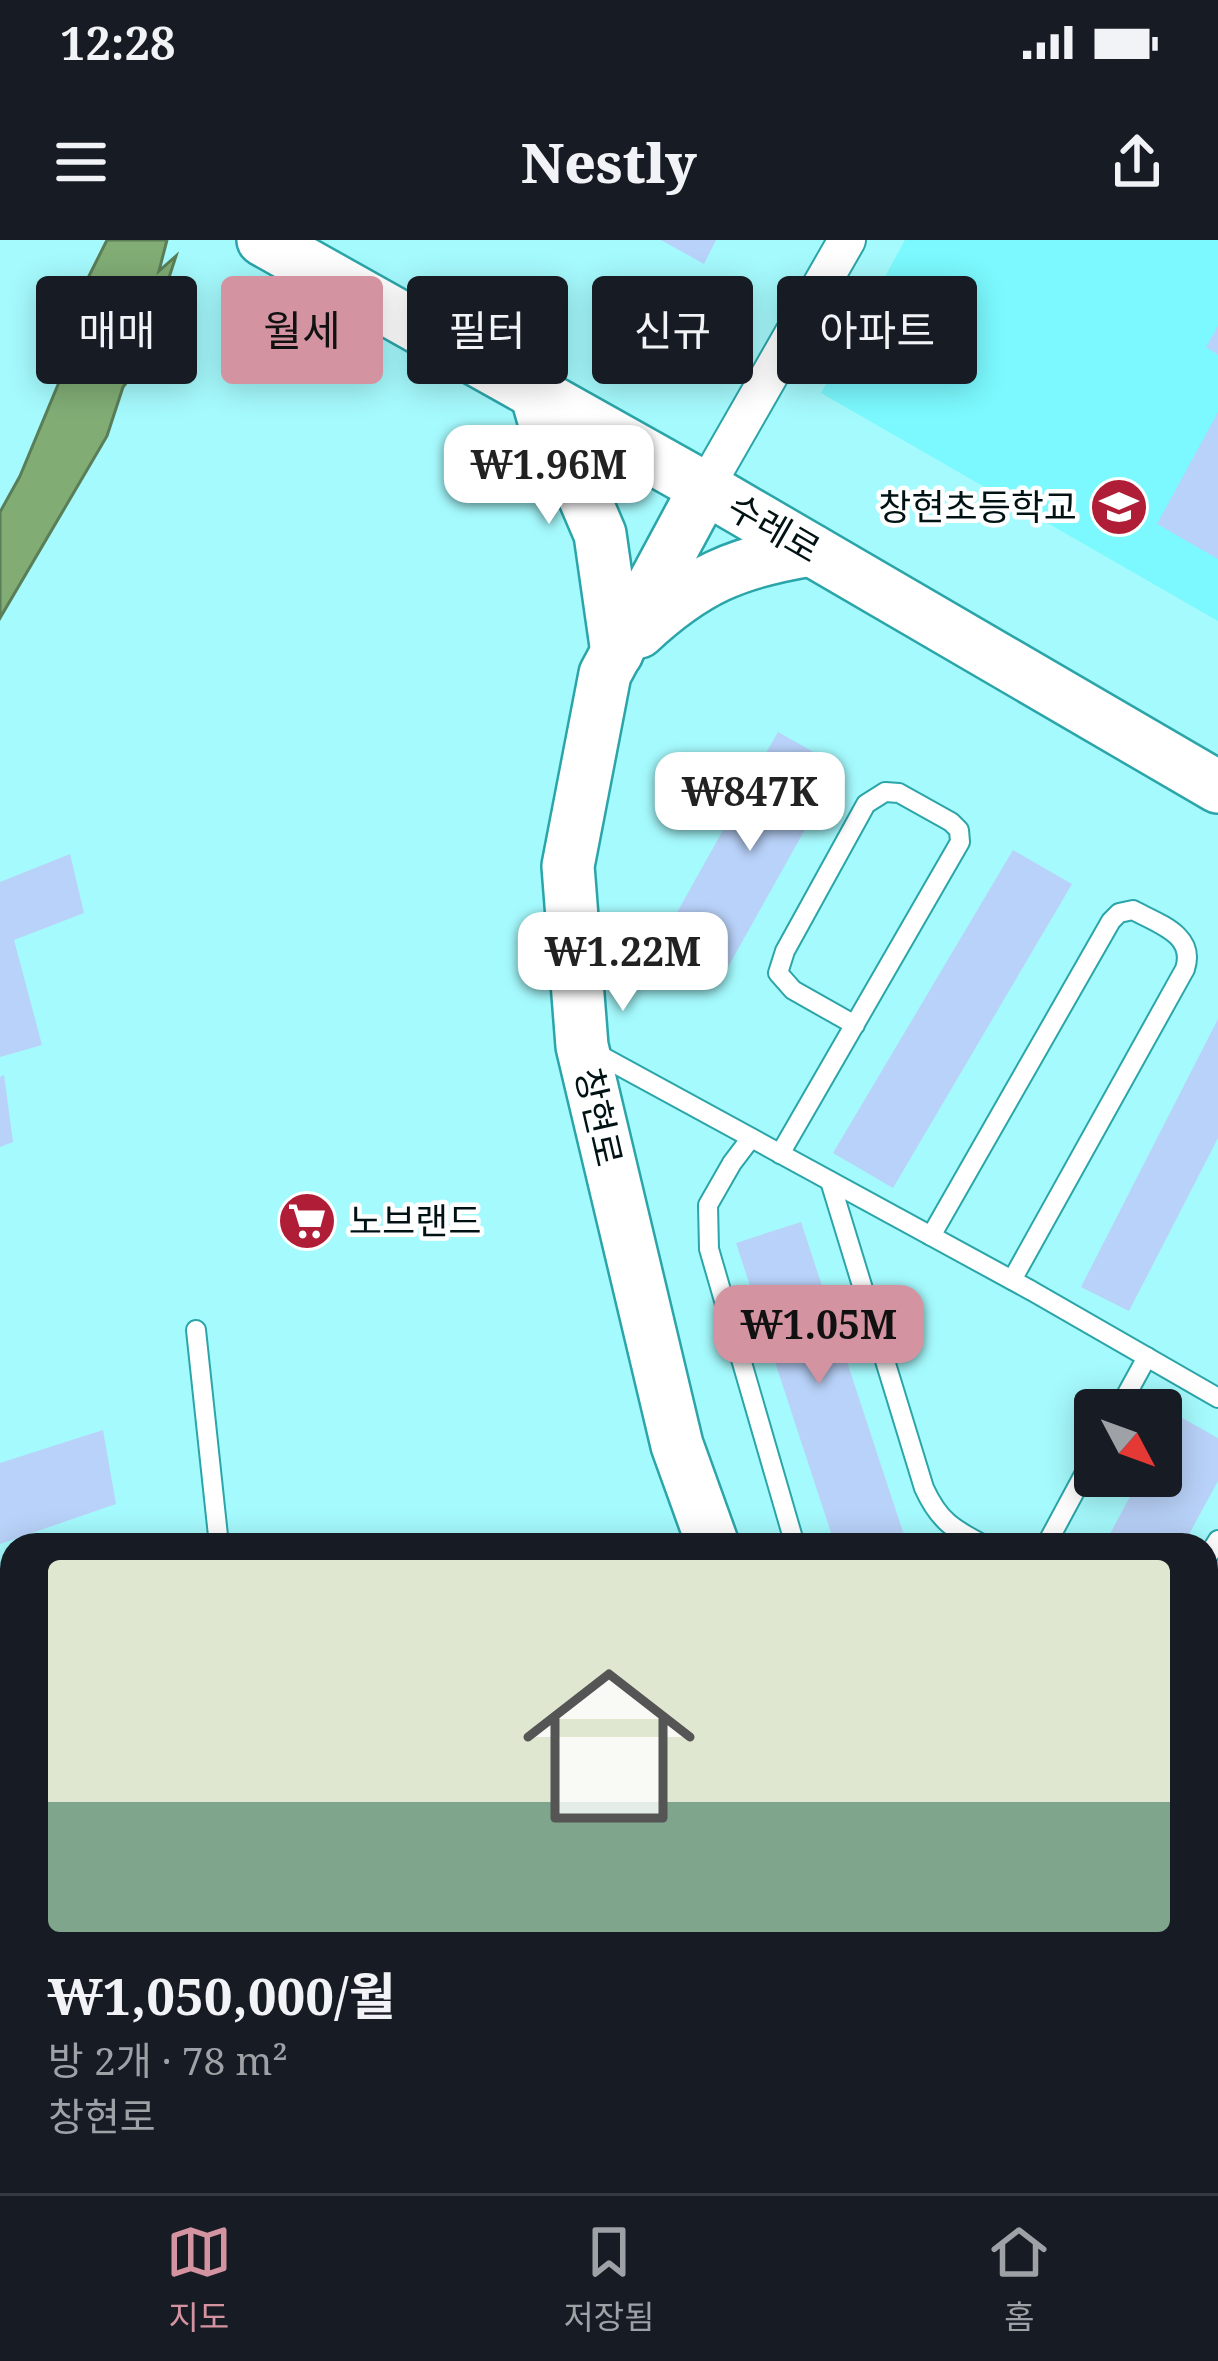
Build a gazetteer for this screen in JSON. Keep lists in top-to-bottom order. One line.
{"streets":{"main road":["수레로","창현로"]},"crossings":[["수레로","창현로"]],"places":{"school or university":["창현초등학교"],"supermarket":["노브랜드"]},"north":"bottom right","page":{"status":"12:28","header":"Nestly","chip":["매매","월세","필터","신규","아파트"],"price":["₩1.96M","₩847K","₩1.22M","₩1.05M"],"list":[{"name":"₩1,050,000/월","note":"방 2개 · 78 m² · 창현로"}],"tabs":["지도","저장됨","홈"]}}
